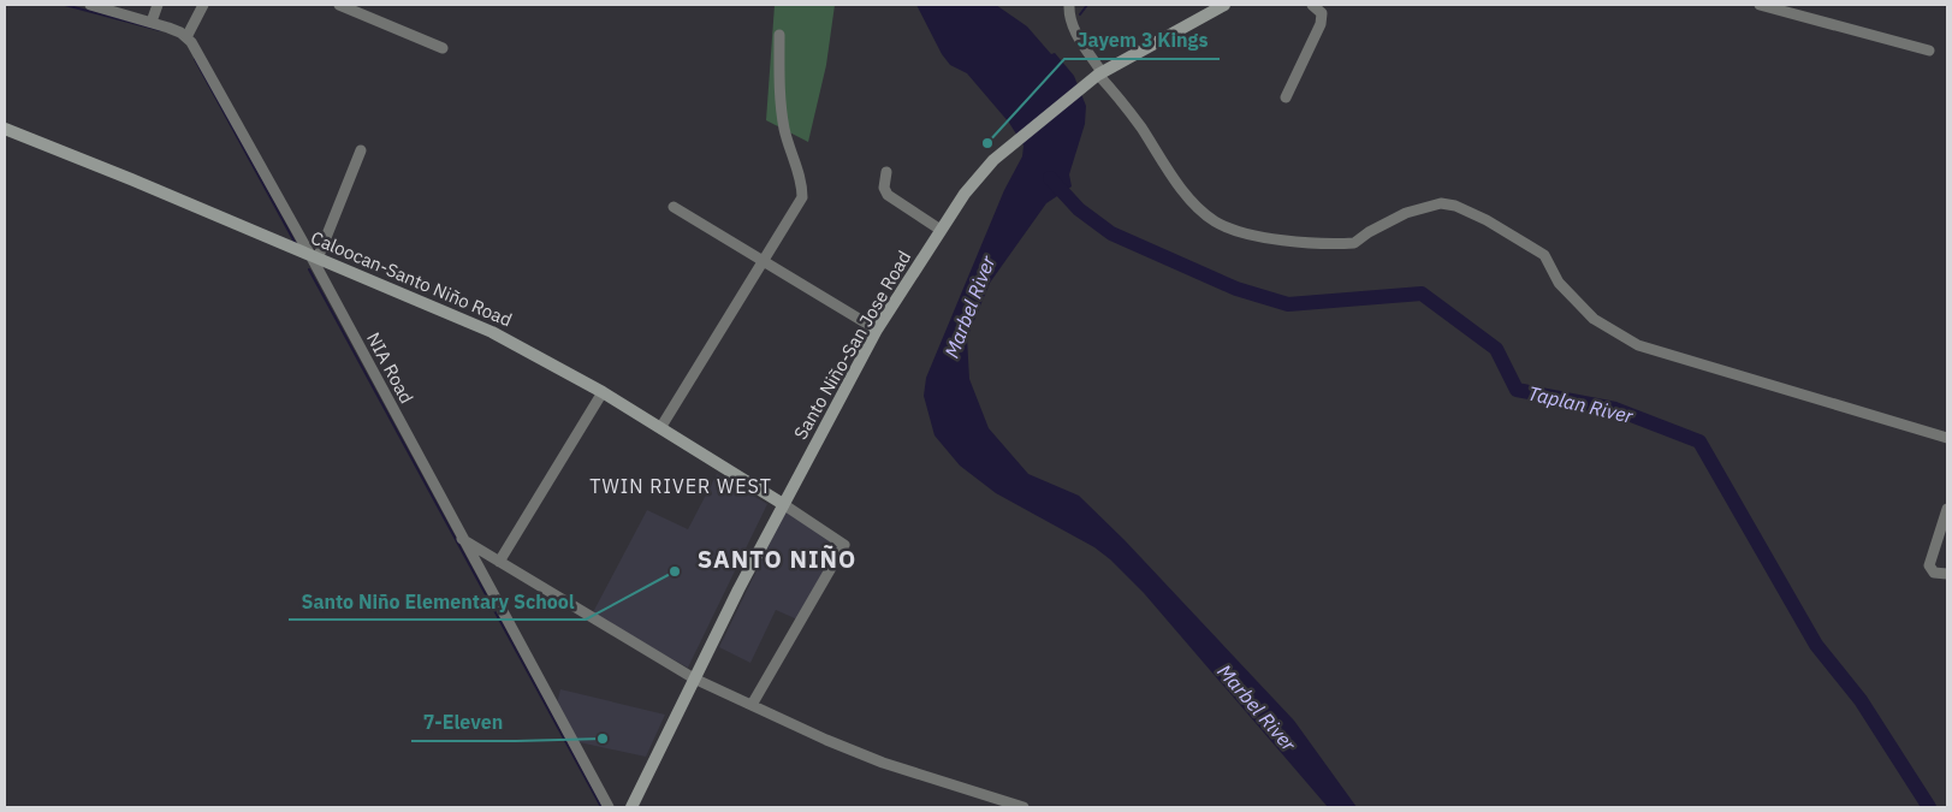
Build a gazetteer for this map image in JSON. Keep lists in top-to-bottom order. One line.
{"streets":{"main road":["Caloocan-Santo Niño Road","Santo Niño-San Jose Road"],"street":["NIA Road"]},"crossings":[["Caloocan-Santo Niño Road","Santo Niño-San Jose Road"],["Caloocan-Santo Niño Road","NIA Road"]],"districts":["TWIN RIVER WEST","SANTO NIÑO"],"water":["Marbel River","Taplan River"],"places":["Jayem 3 Kings","Santo Niño Elementary School","7-Eleven"]}
